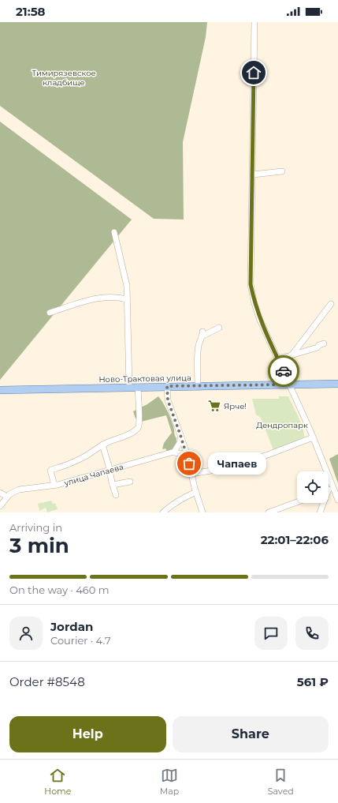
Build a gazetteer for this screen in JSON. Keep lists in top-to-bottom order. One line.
{"streets":{"main road":["Ново-Трактовая улица"],"street":["улица Чапаева"]},"parks":["Тимирязевское кладбище","Дендропарк"],"places":{"supermarket":["Ярче!"],"other":["Чапаев"]},"page":{"status":"21:58","bubble":"Чапаев","heading":["3 min","Arriving in","22:01–22:06"],"panel":["Jordan","Courier · 4.7","Order #8548","561 ₽"],"bar":"On the way · 460 m","buttons":["Help","Share"],"tabs":["Home","Map","Saved"]}}
